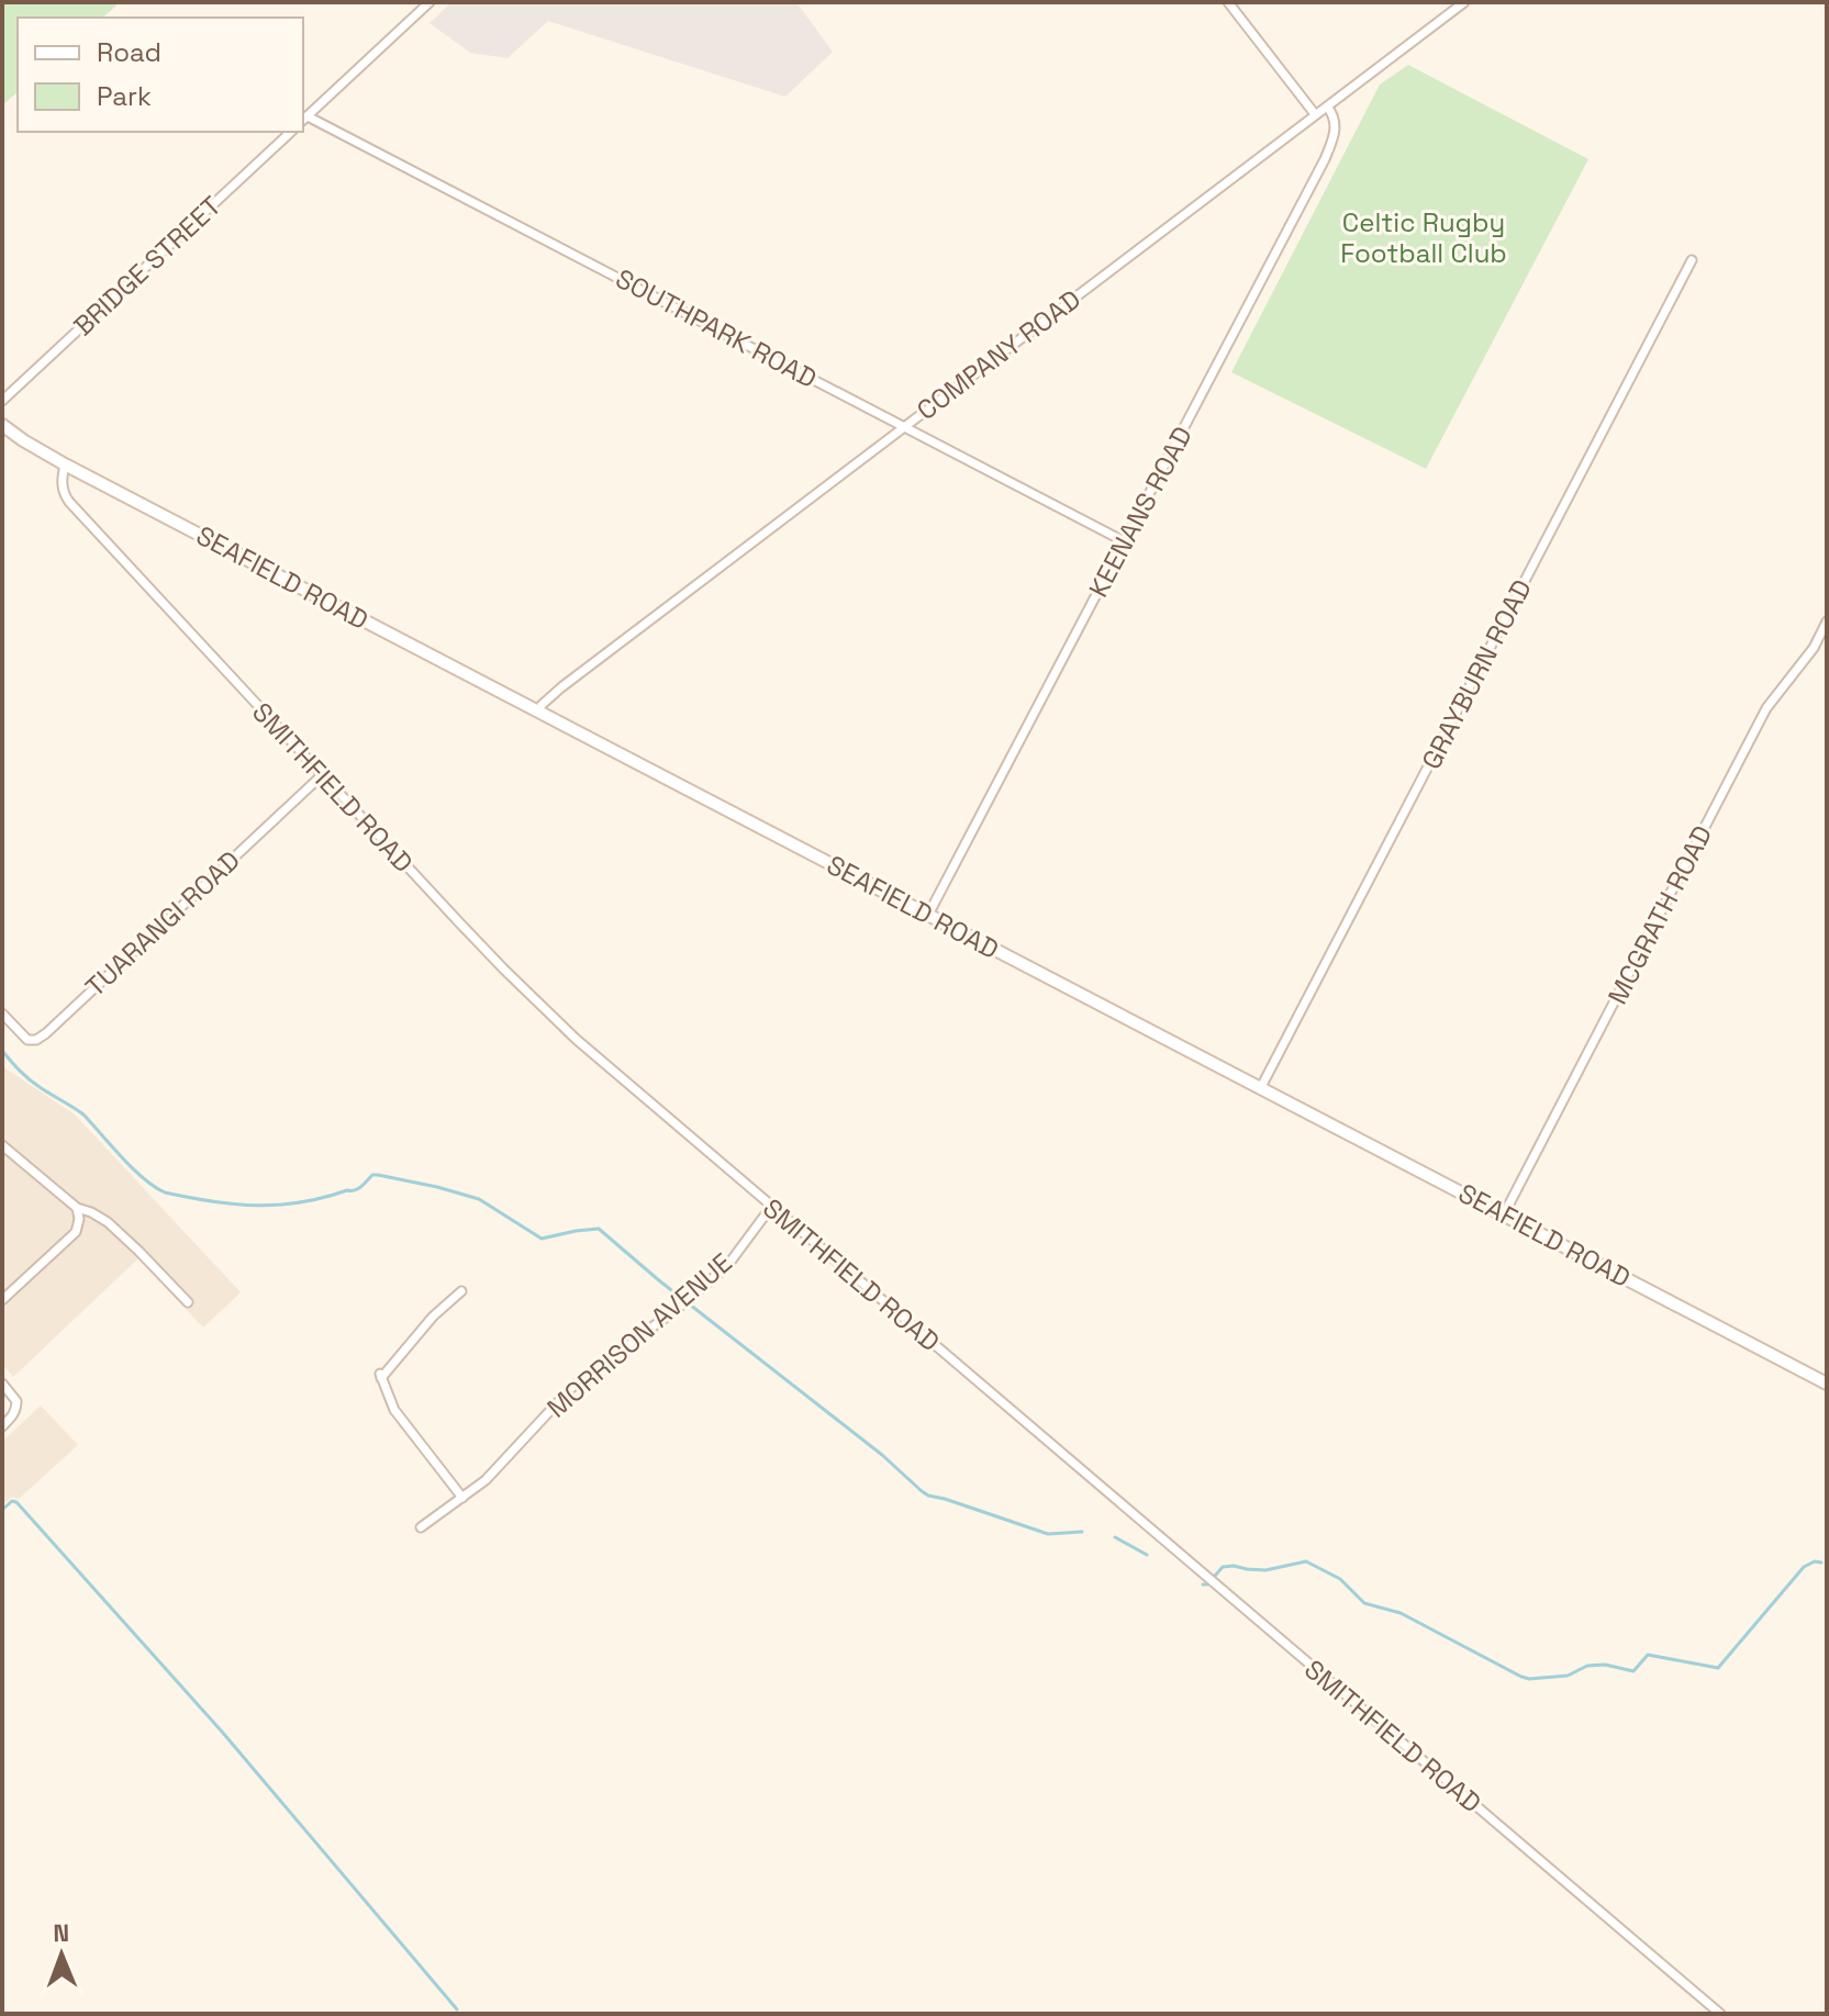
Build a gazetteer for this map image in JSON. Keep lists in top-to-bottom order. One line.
{"streets":{"street":["BRIDGE STREET","SOUTHPARK ROAD","COMPANY ROAD","KEENANS ROAD","SEAFIELD ROAD","GRAYBURN ROAD","SMITHFIELD ROAD","MCGRATH ROAD","TUARANGI ROAD","MORRISON AVENUE"]},"crossings":[["SOUTHPARK ROAD","COMPANY ROAD"],["SOUTHPARK ROAD","KEENANS ROAD"],["COMPANY ROAD","KEENANS ROAD"],["COMPANY ROAD","SEAFIELD ROAD"],["KEENANS ROAD","SEAFIELD ROAD"],["SEAFIELD ROAD","GRAYBURN ROAD"],["SEAFIELD ROAD","SMITHFIELD ROAD"],["SEAFIELD ROAD","MCGRATH ROAD"],["SMITHFIELD ROAD","TUARANGI ROAD"],["SMITHFIELD ROAD","MORRISON AVENUE"]],"parks":["Celtic Rugby Football Club"],"legend":["Road","Park"],"north":"top"}
